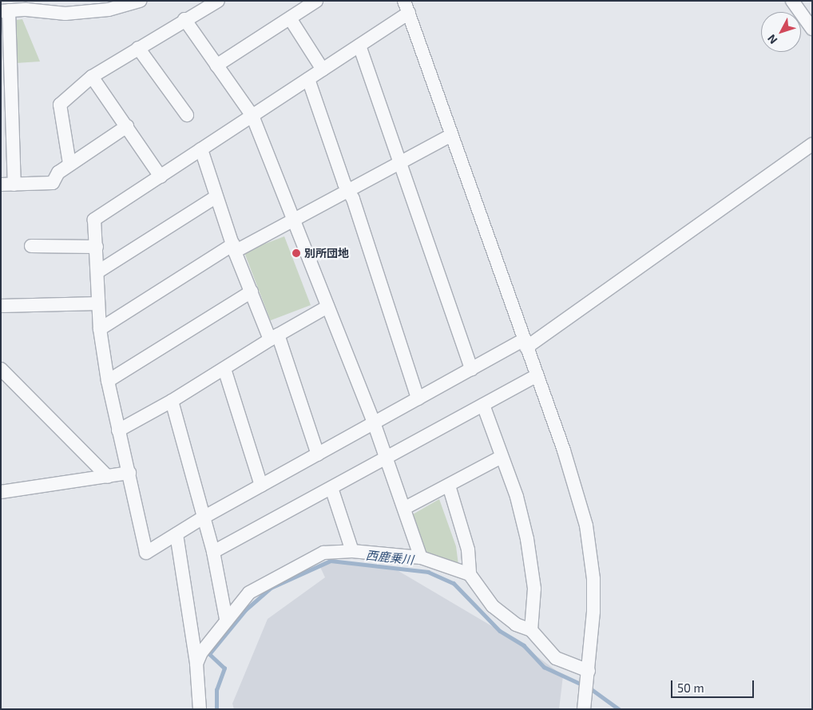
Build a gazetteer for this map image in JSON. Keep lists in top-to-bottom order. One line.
{"water":["西鹿乗川"],"places":["別所団地"],"scale_bar":"50 m","north":"bottom left"}
